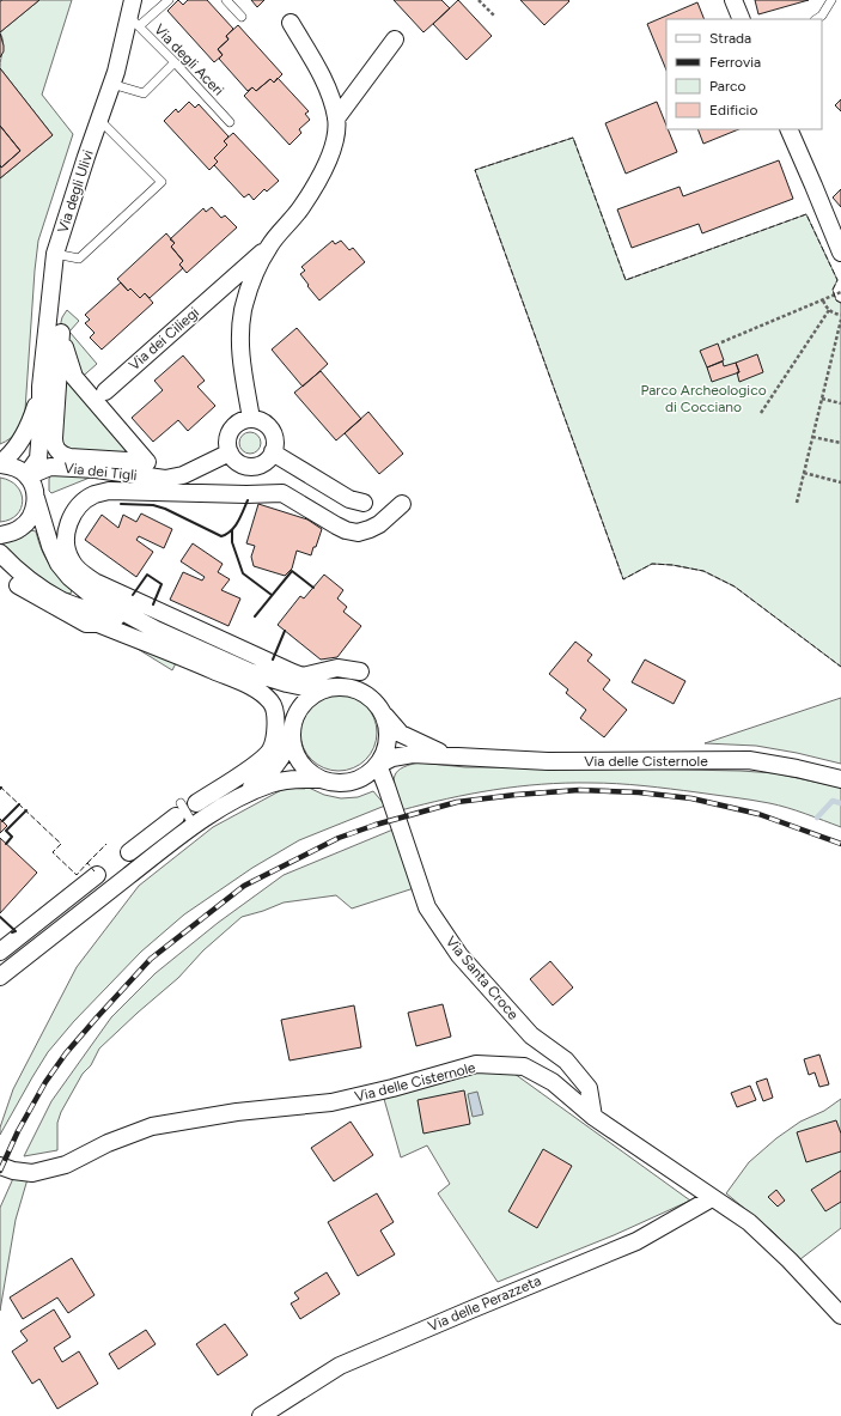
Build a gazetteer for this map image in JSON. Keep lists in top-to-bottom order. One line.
{"streets":{"street":["Via degli Ulivi","Via dei Ciliegi","Via dei Tigli","Via delle Cisternole","Via Santa Croce","Via delle Perazzeta"],"lane":["Via degli Aceri"]},"crossings":[["Via degli Aceri","Via degli Ulivi"],["Via degli Ulivi","Via dei Tigli"],["Via delle Cisternole","Via Santa Croce"],["Via delle Cisternole","Via delle Perazzeta"]],"parks":["Parco Archeologico di Cocciano"],"legend":["Strada","Ferrovia","Parco","Edificio"]}
